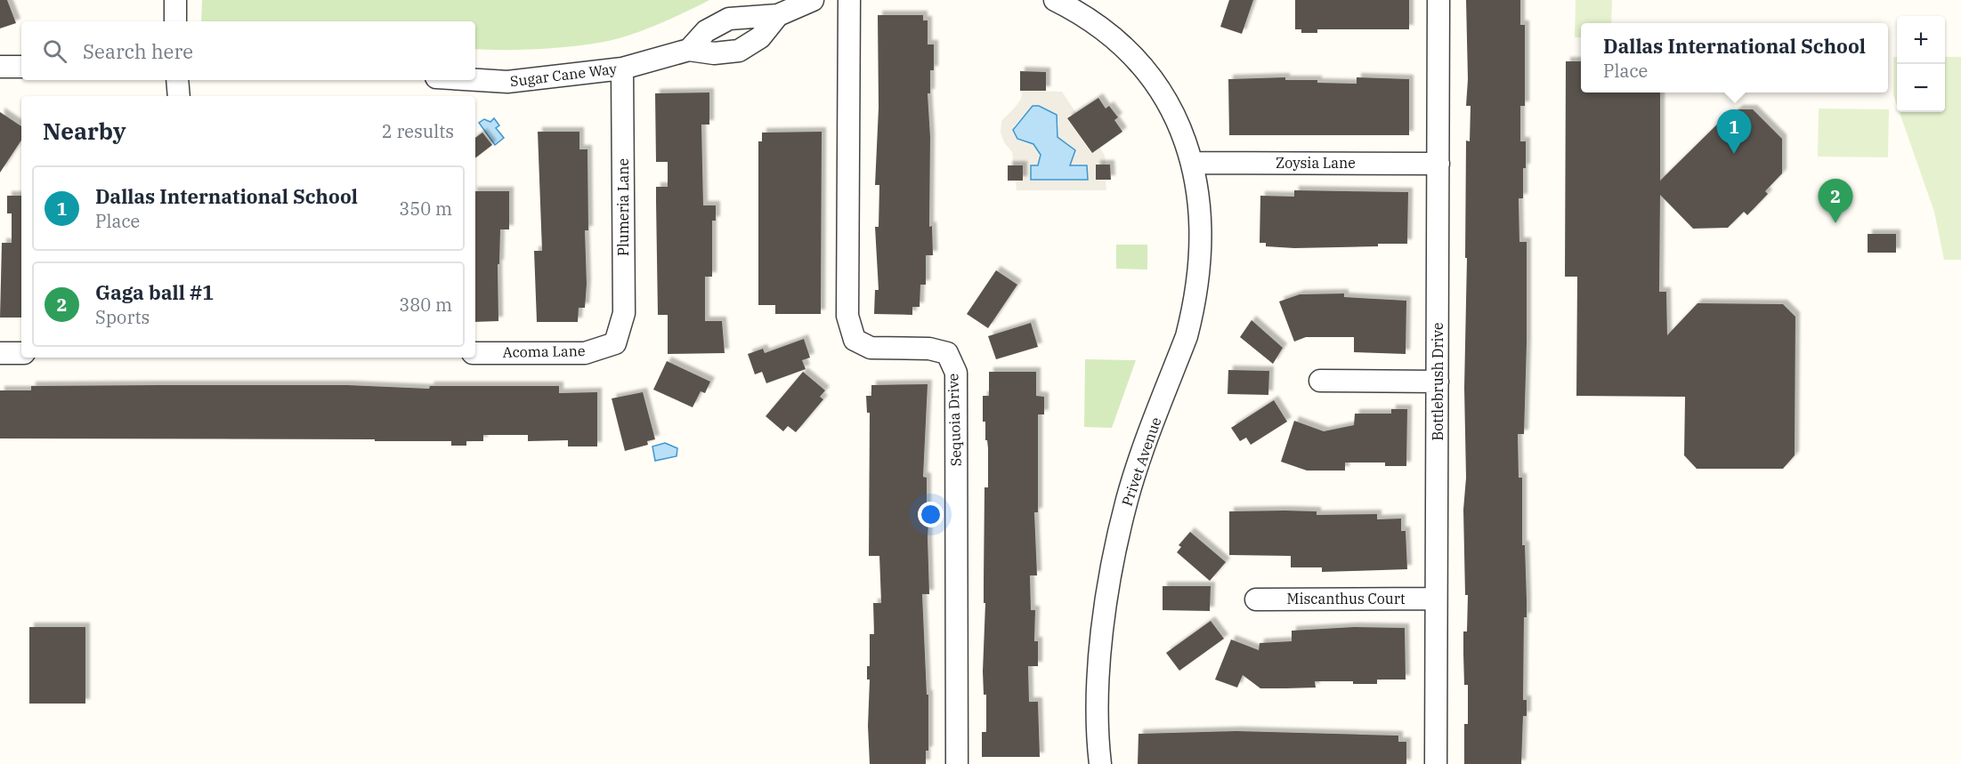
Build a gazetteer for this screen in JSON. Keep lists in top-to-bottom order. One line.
{"streets":{"street":["Sugar Cane Way","Zoysia Lane","Plumeria Lane","Acoma Lane","Bottlebrush Drive","Sequoia Drive","Privet Avenue","Miscanthus Court"]},"crossings":[["Sugar Cane Way","Plumeria Lane"],["Zoysia Lane","Bottlebrush Drive"],["Zoysia Lane","Privet Avenue"],["Plumeria Lane","Acoma Lane"],["Bottlebrush Drive","Miscanthus Court"]],"page":{"map_buttons":["+","−"],"search":"Search here","popup":["Dallas International School","Place"],"heading":["Nearby","2 results"],"pins":["1","2"],"list":[{"mark":"1","name":"Dallas International School","note":"Place","value":"350 m"},{"mark":"2","name":"Gaga ball #1","note":"Sports","value":"380 m"}]}}
